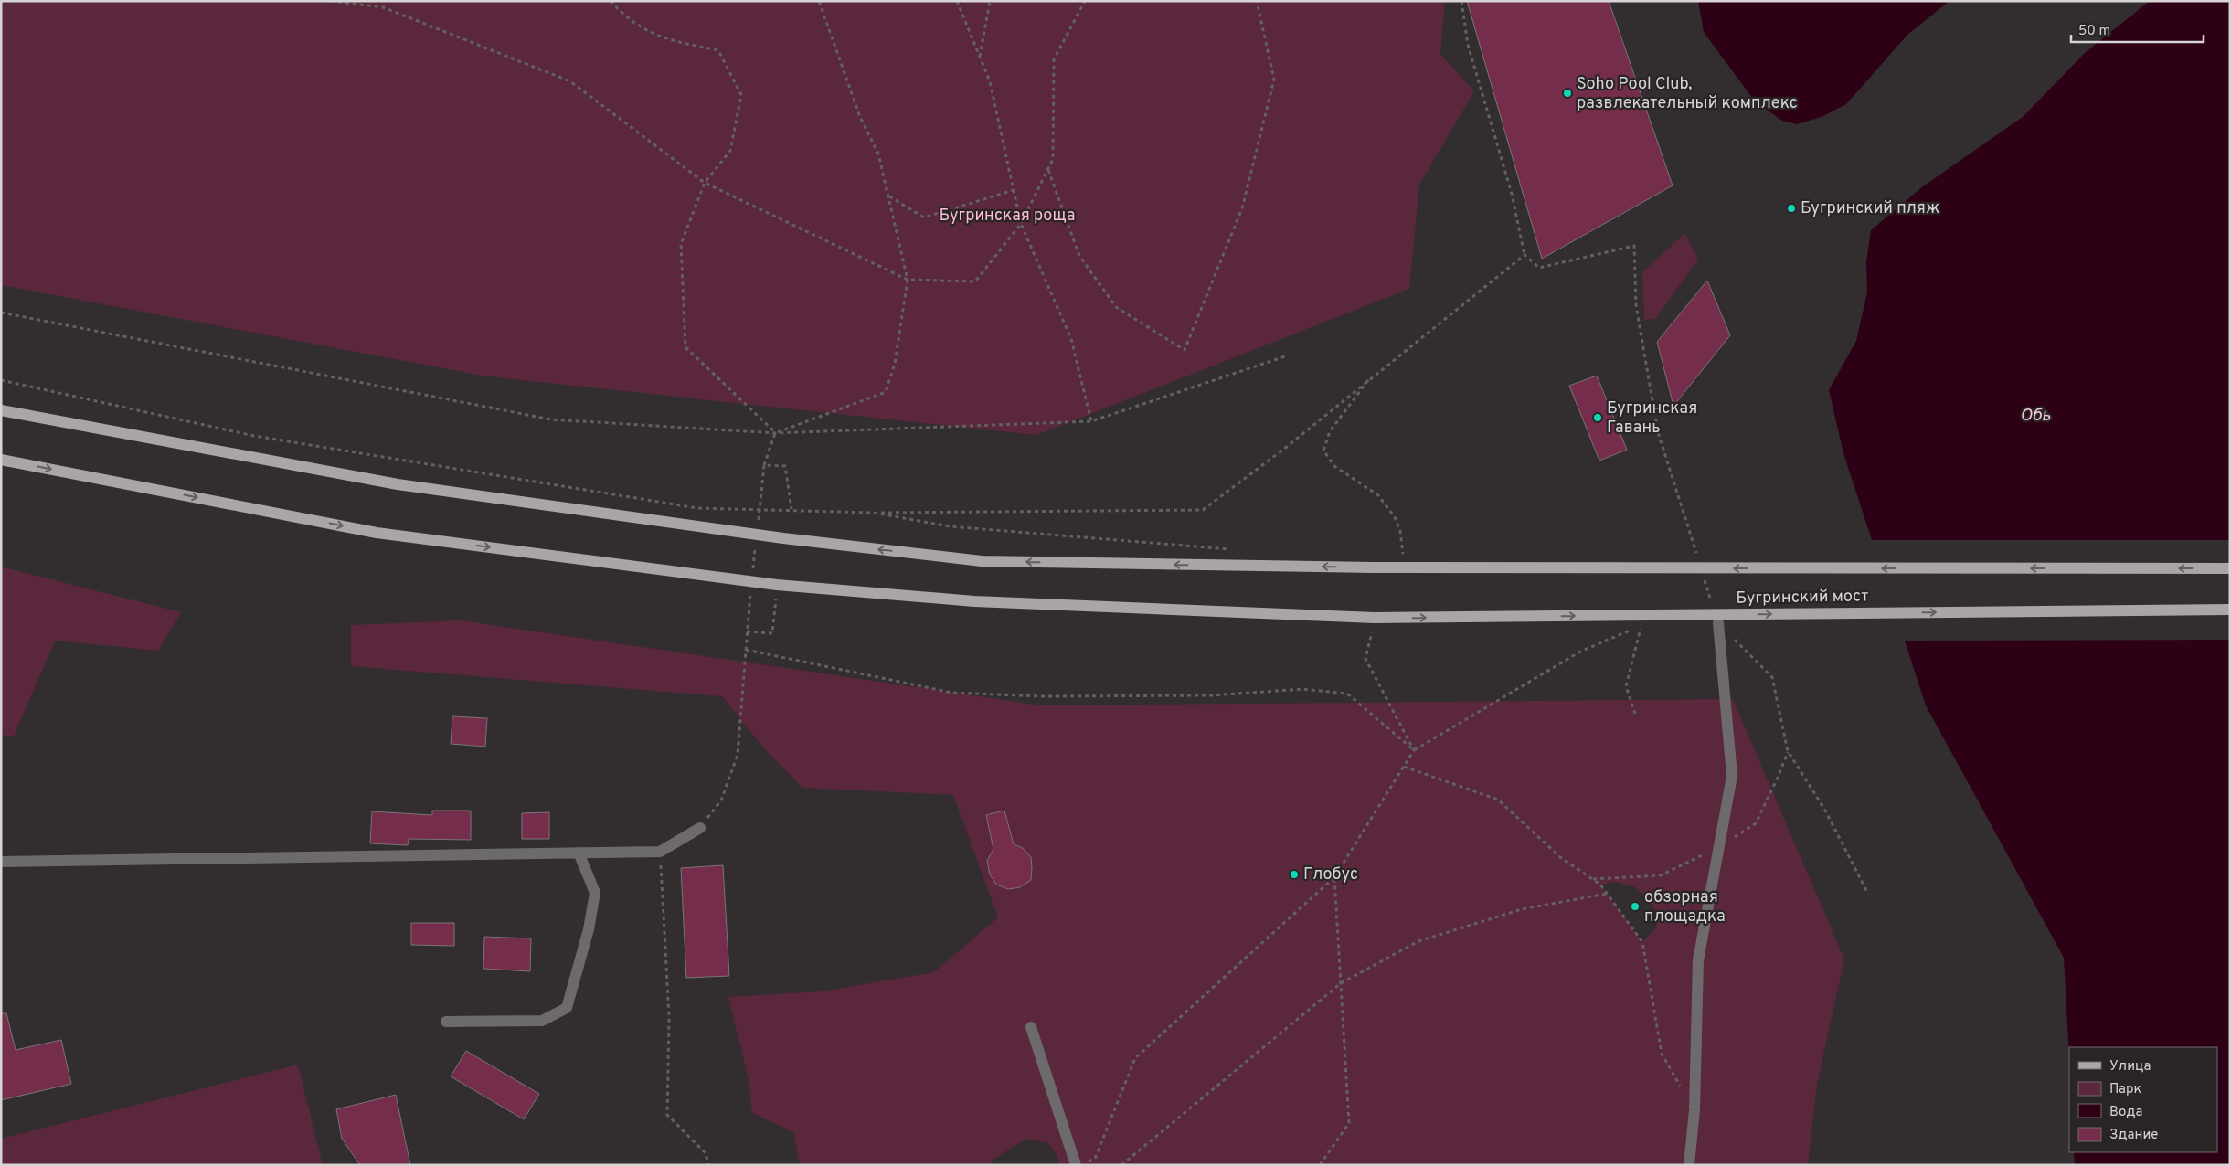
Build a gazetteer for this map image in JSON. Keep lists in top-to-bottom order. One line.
{"streets":{"main road":["Бугринский мост"]},"water":["Обь"],"parks":["Бугринская роща"],"places":["Soho Pool Club, развлекательный комплекс","Бугринский пляж","Бугринская Гавань","Глобус","обзорная площадка"],"legend":["Улица","Парк","Вода","Здание"],"scale_bar":"50 m"}
